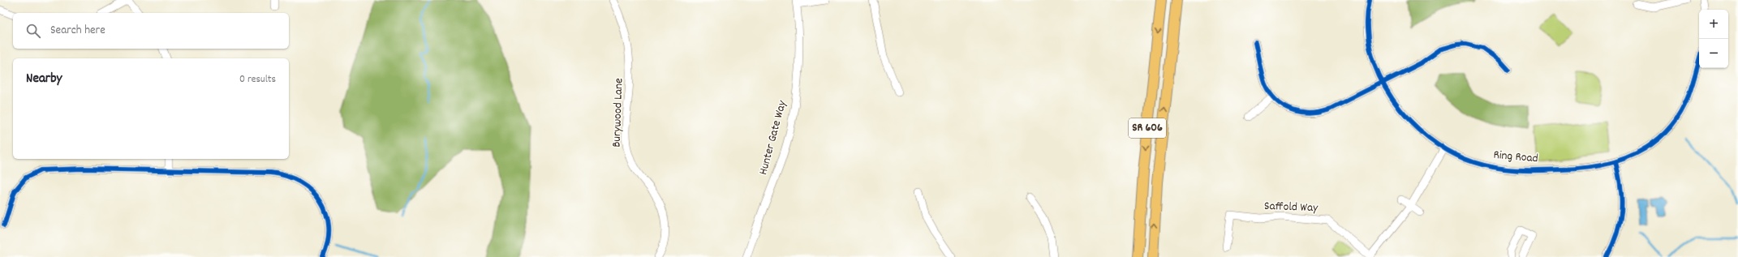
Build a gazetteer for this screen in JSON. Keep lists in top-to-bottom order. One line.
{"streets":{"main road":["SR 606"],"street":["Burywood Lane","Hunter Gate Way","Ring Road","Saffold Way"]},"crossings":[["Ring Road","Saffold Way"]],"page":{"map_buttons":["+","−"],"search":"Search here","heading":["Nearby","0 results"]}}
